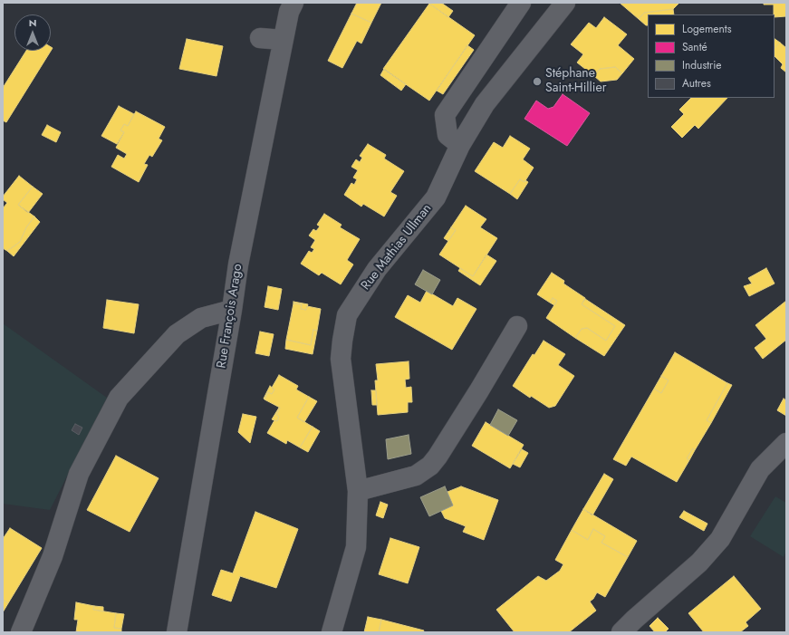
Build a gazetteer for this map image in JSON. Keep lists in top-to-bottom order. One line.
{"streets":{"street":["Rue Mathias Ullman","Rue François Arago"]},"places":["Stéphane Saint-Hillier"],"legend":["Logements","Santé","Industrie","Autres"],"north":"top"}
